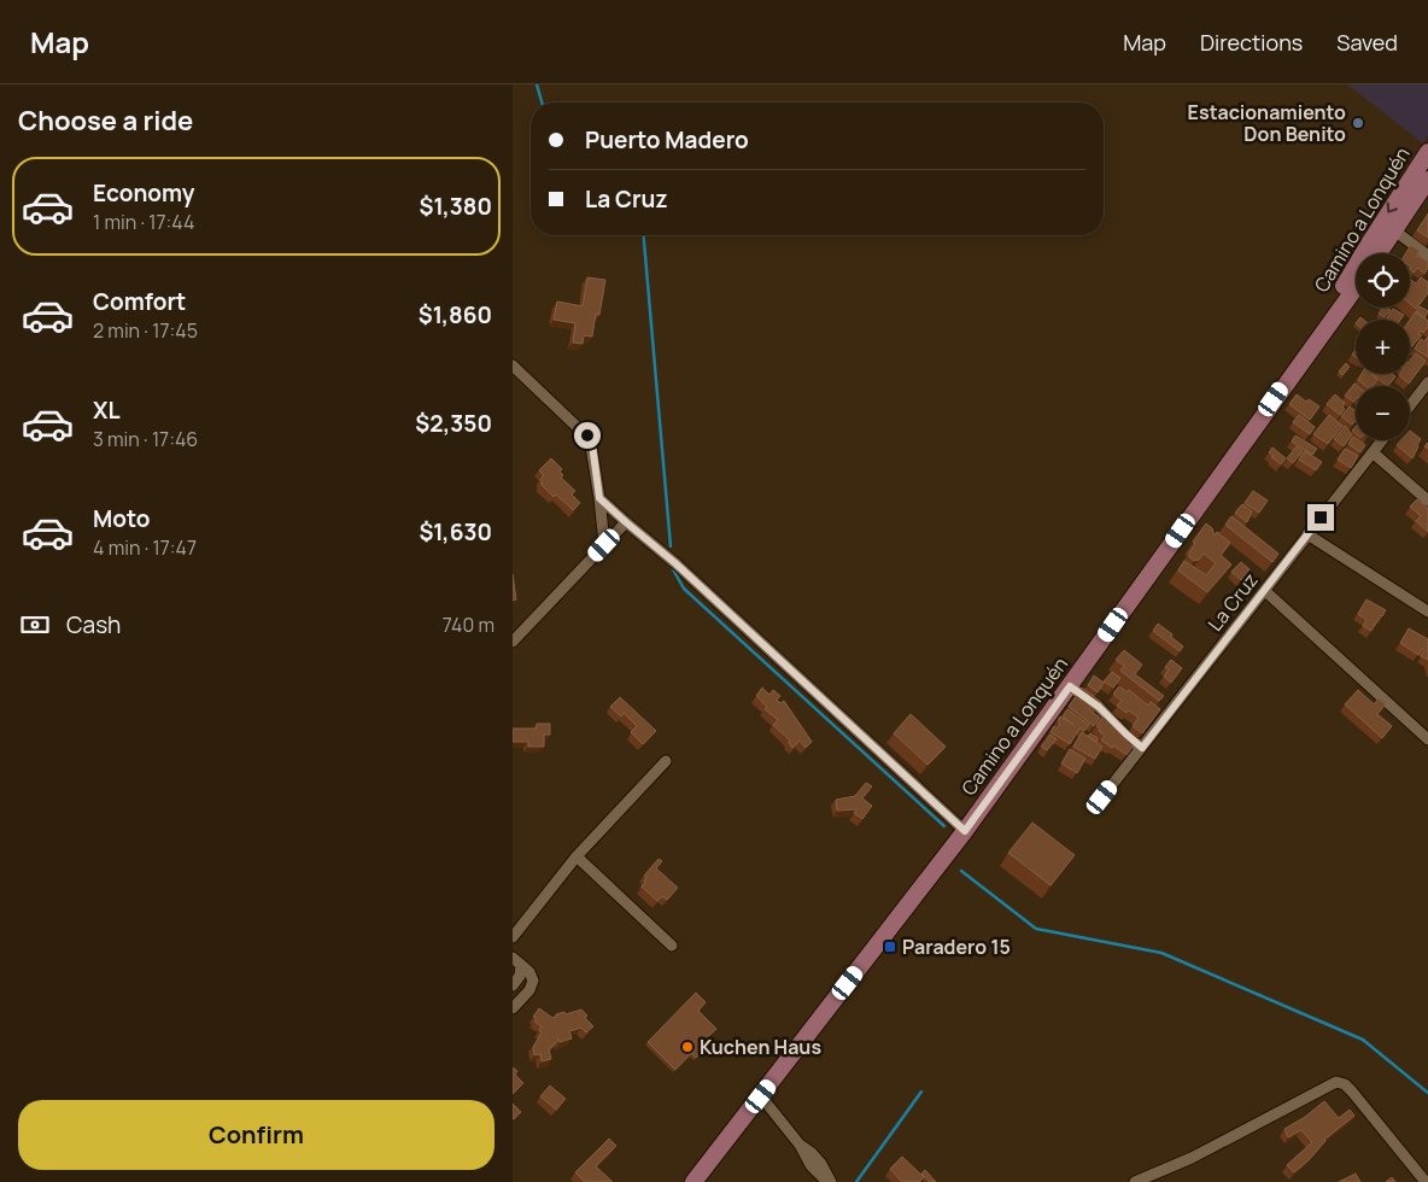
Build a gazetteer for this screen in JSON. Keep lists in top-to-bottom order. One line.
{"streets":{"main road":["Camino a Lonquén"],"street":["La Cruz"]},"places":{"other":["Estacionamiento Don Benito","Kuchen Haus"],"transit":["Paradero 15"]},"page":{"header":"Map","nav":["Map","Directions","Saved"],"heading":"Choose a ride","banner":["Puerto Madero","La Cruz"],"list":[{"name":"Economy","note":"1 min · 17:44","value":"$1,380"},{"name":"Comfort","note":"2 min · 17:45","value":"$1,860"},{"name":"XL","note":"3 min · 17:46","value":"$2,350"},{"name":"Moto","note":"4 min · 17:47","value":"$1,630"}],"map_buttons":["+","−"],"pay":["Cash","740 m"],"buttons":"Confirm"}}
